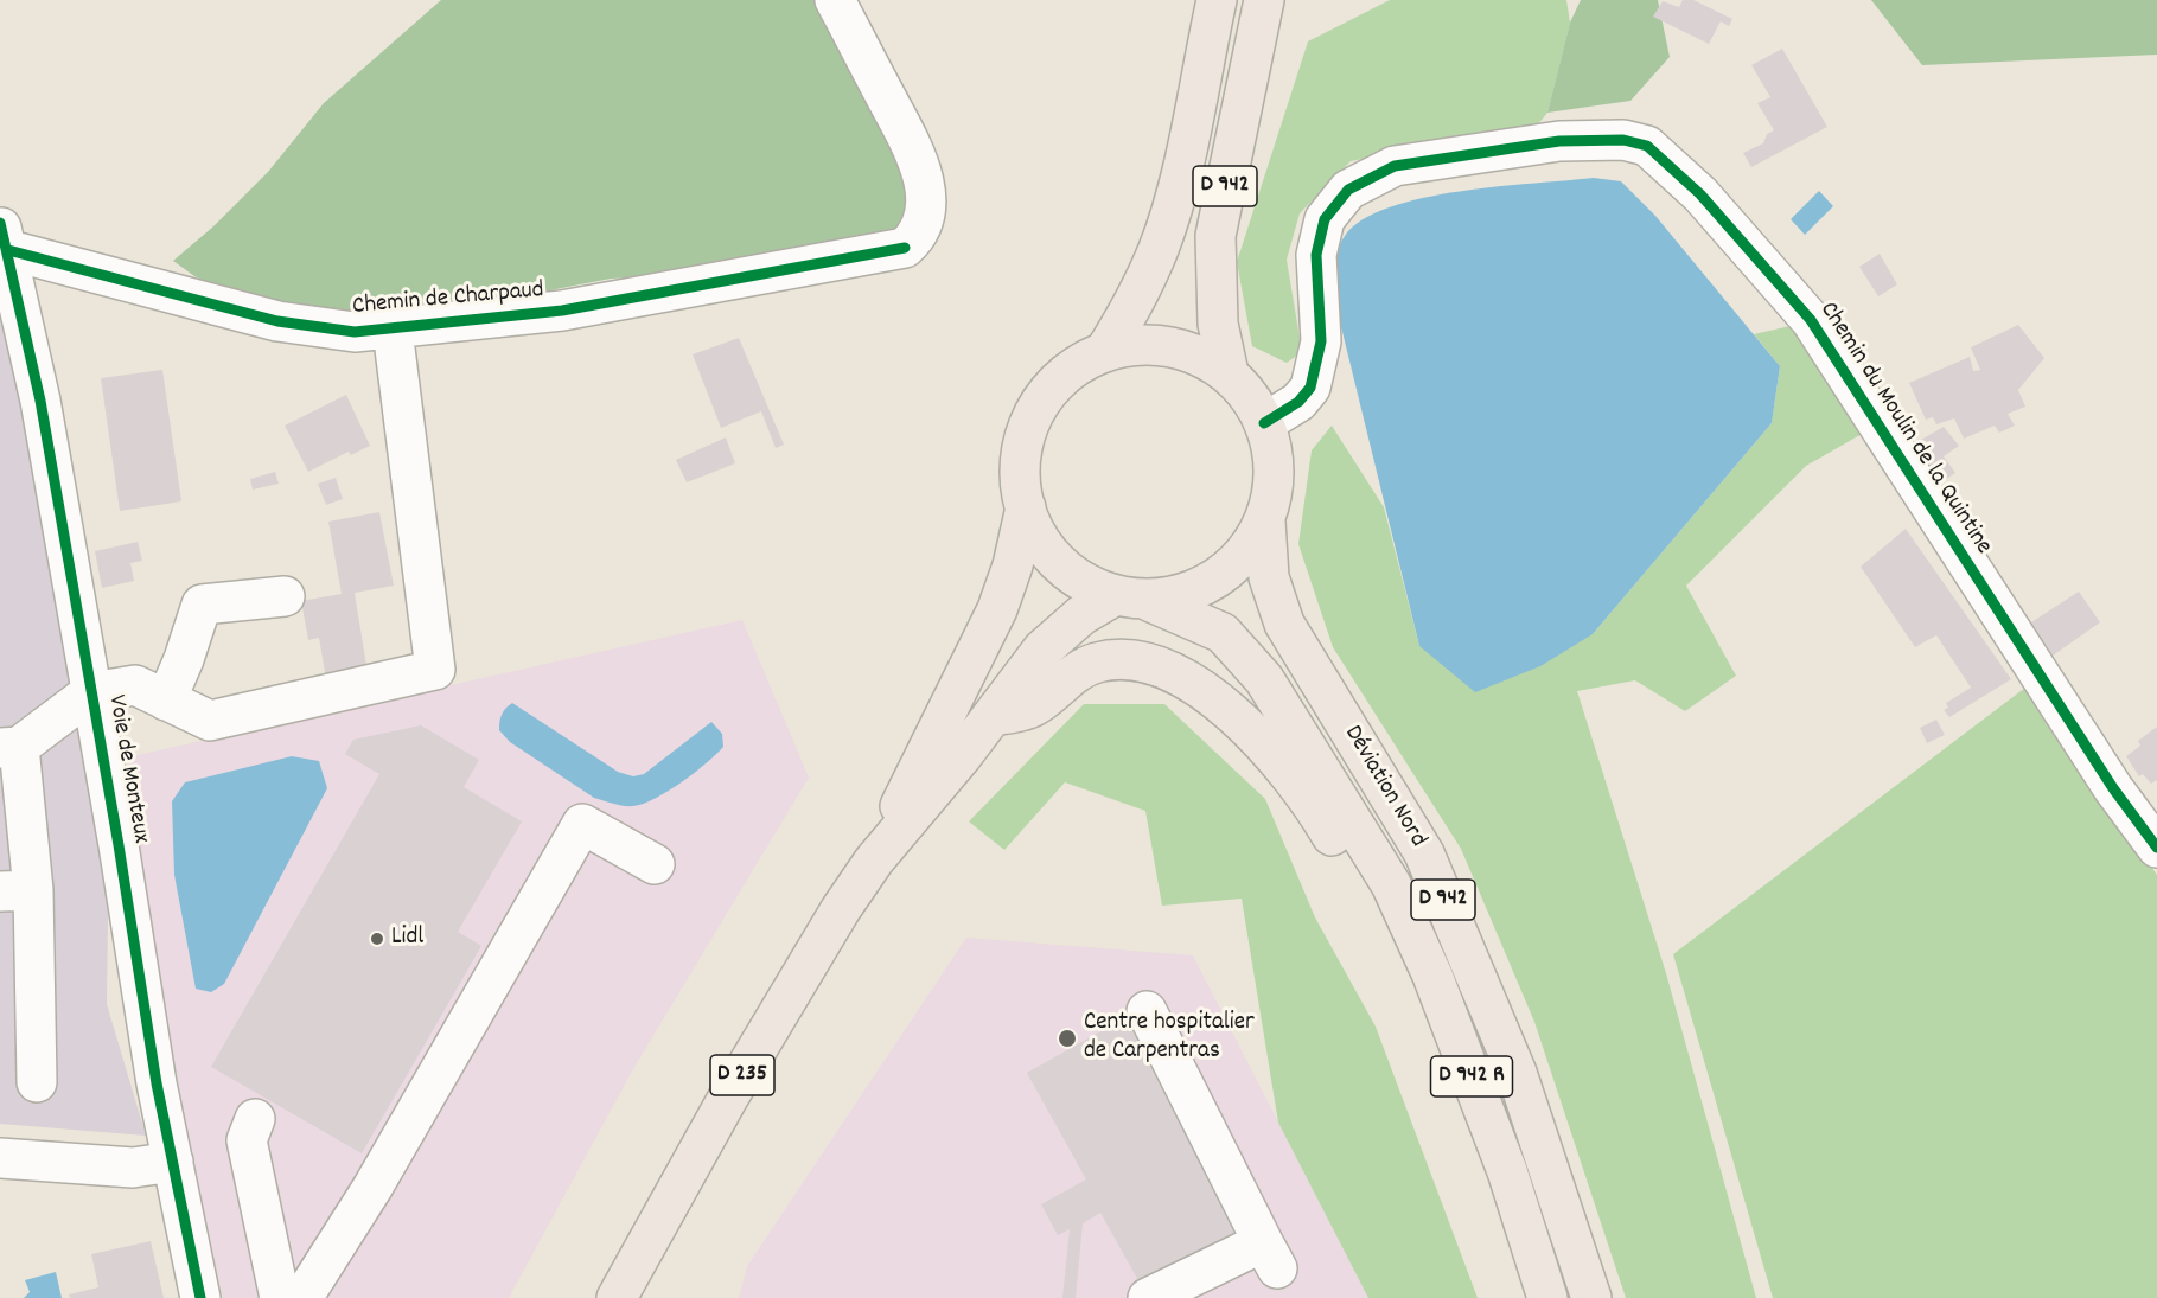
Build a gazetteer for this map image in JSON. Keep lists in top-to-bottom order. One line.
{"streets":{"main road":["D 942","Déviation Nord","D 235","D 942 R"],"street":["Chemin de Charpaud","Chemin du Moulin de la Quintine","Voie de Monteux"]},"crossings":[["Chemin de Charpaud","Voie de Monteux"]],"places":["Lidl","Centre hospitalier de Carpentras"]}
